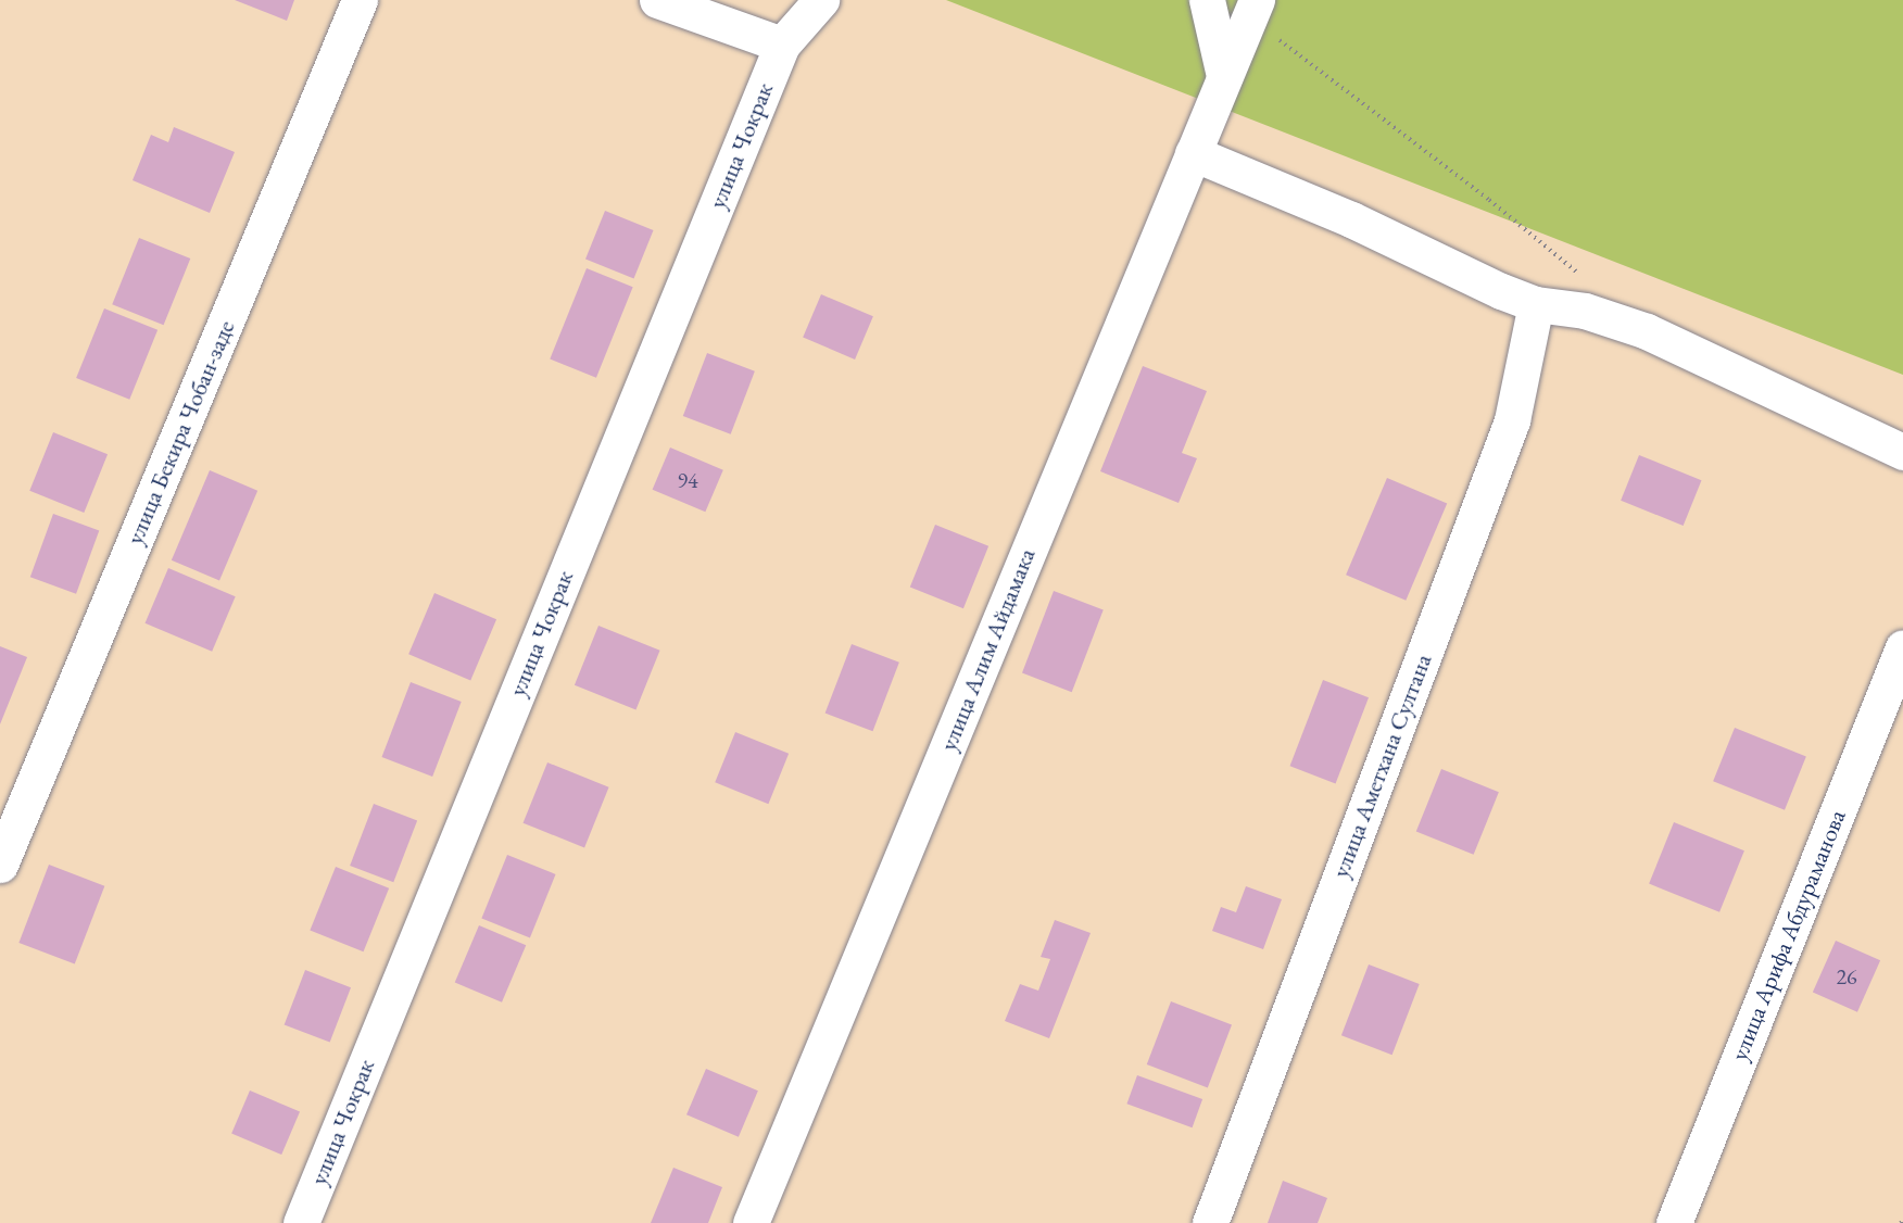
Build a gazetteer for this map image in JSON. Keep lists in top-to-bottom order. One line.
{"streets":{"street":["улица Чокрак","улица Бекира Чобан-заде","улица Алим Айдамака","улица Аметхана Султана","улица Арифа Абдураманова"]},"house_numbers":["94","26"]}
